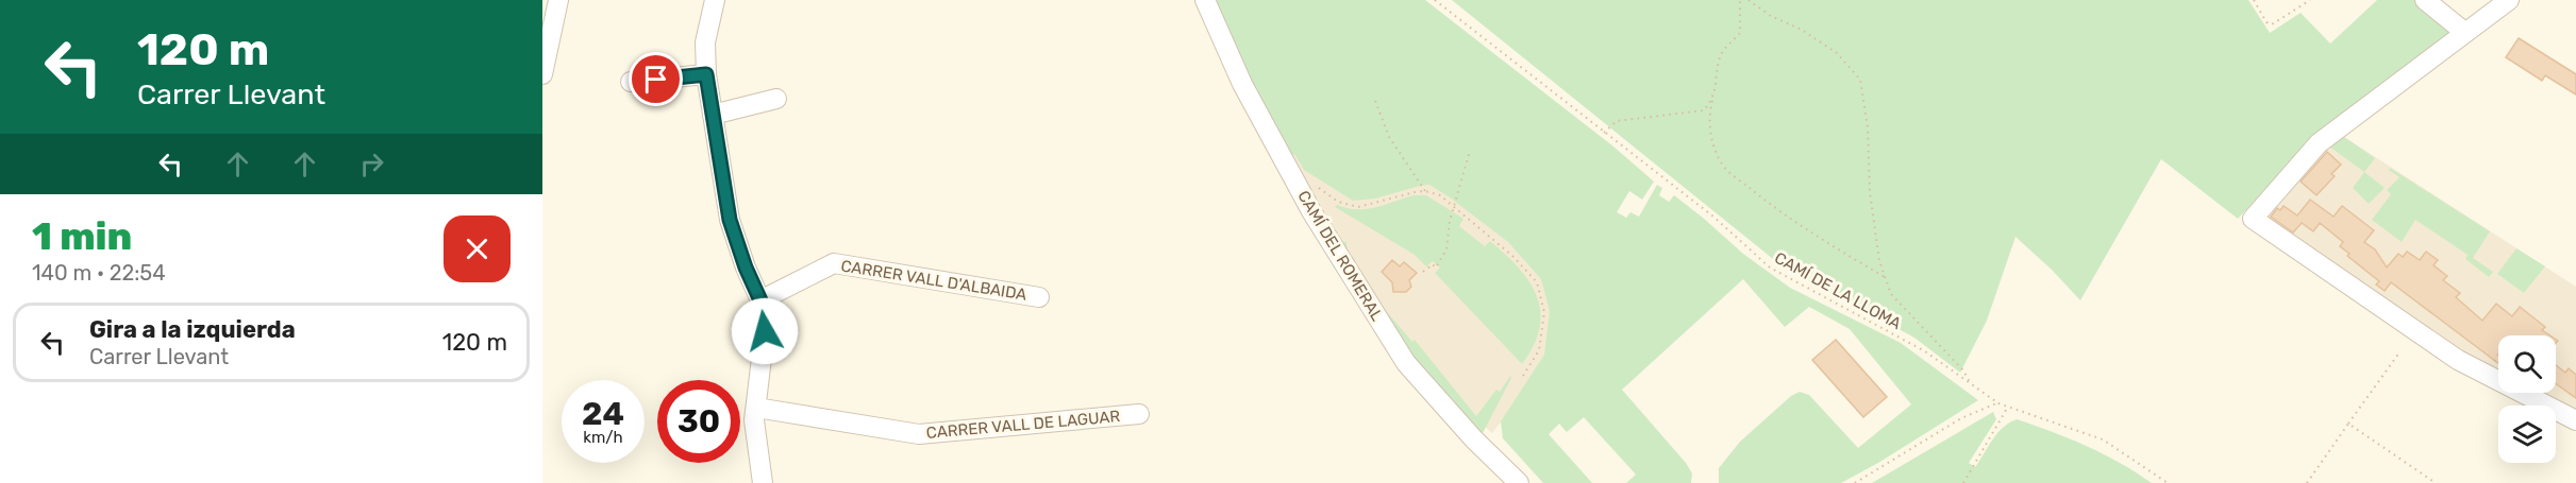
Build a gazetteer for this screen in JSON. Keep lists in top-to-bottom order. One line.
{"streets":{"street":["CAMÍ DEL ROMERAL","CARRER VALL D'ALBAIDA","CARRER VALL DE LAGUAR"],"path":["CAMÍ DE LA LLOMA"]},"page":{"turn":["120 m","Carrer Llevant"],"heading":["1 min","140 m · 22:54"],"list":[{"name":"Gira a la izquierda","note":"Carrer Llevant","value":"120 m"}],"speed":"24 km/h","limit":"30"}}
